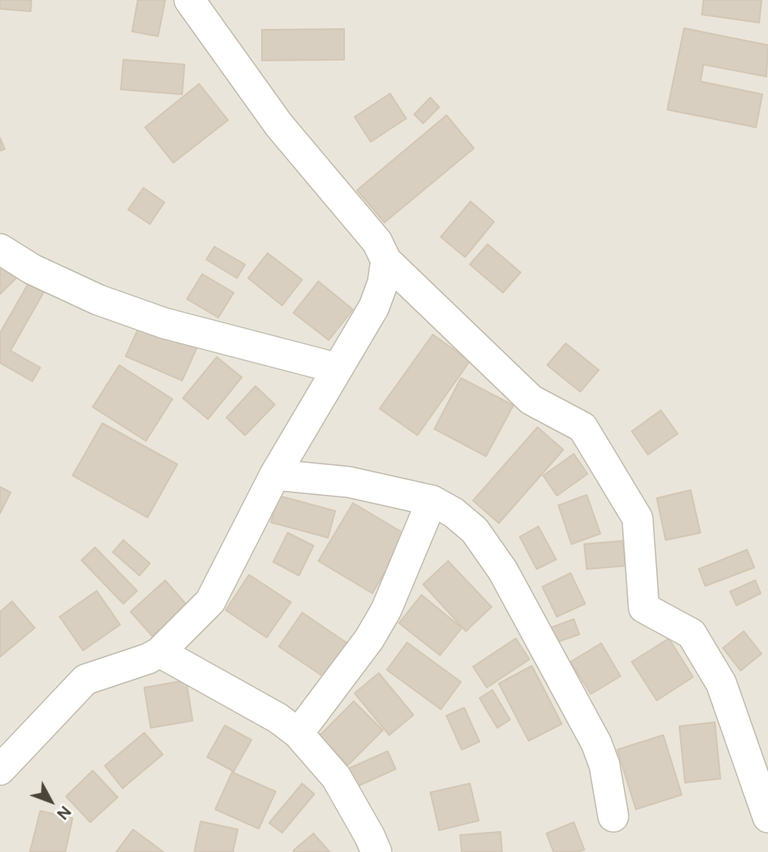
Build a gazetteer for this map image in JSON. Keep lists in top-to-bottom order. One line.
{"north":"bottom right"}
